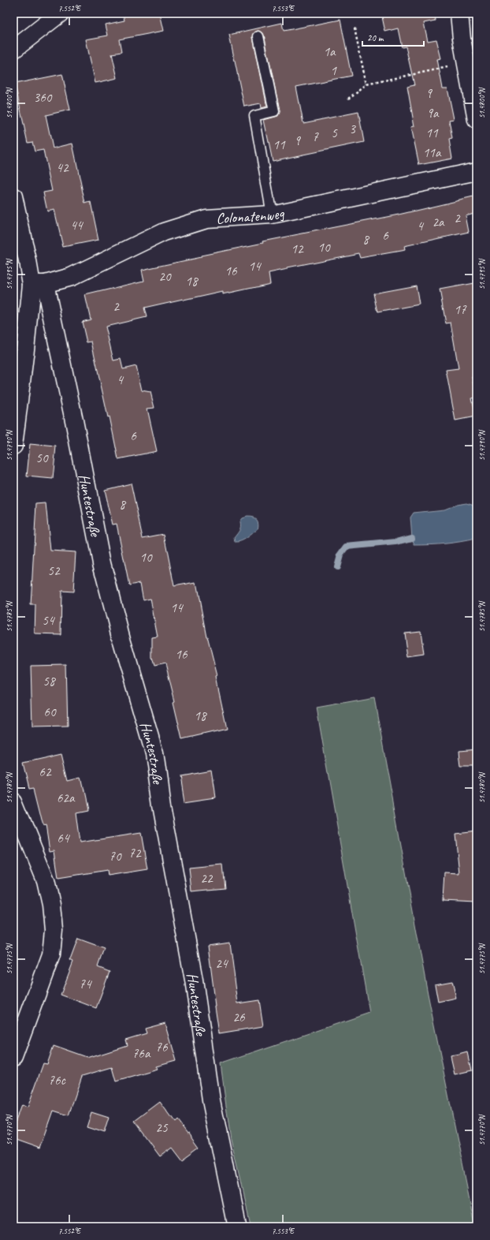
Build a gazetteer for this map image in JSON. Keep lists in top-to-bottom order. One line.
{"streets":{"street":["Colonatenweg","Huntestraße"]},"crossings":[["Colonatenweg","Huntestraße"]],"house_numbers":["1a","1","9","360","9a","3","5","11","7","9","11","11a","42","2","2a","44","4","6","8","10","12","14","16","20","18","2","17","4","6","50","8","10","52","14","54","16","58","60","18","62","62a","64","72","70","22","24","74","26","76","76a","76c","25"],"scale_bar":"20 m","coordinates":["7.552°E","7.553°E","51.4800°N","51.4795°N","51.4790°N","51.4785°N","51.4780°N","51.4775°N","51.4770°N"]}
